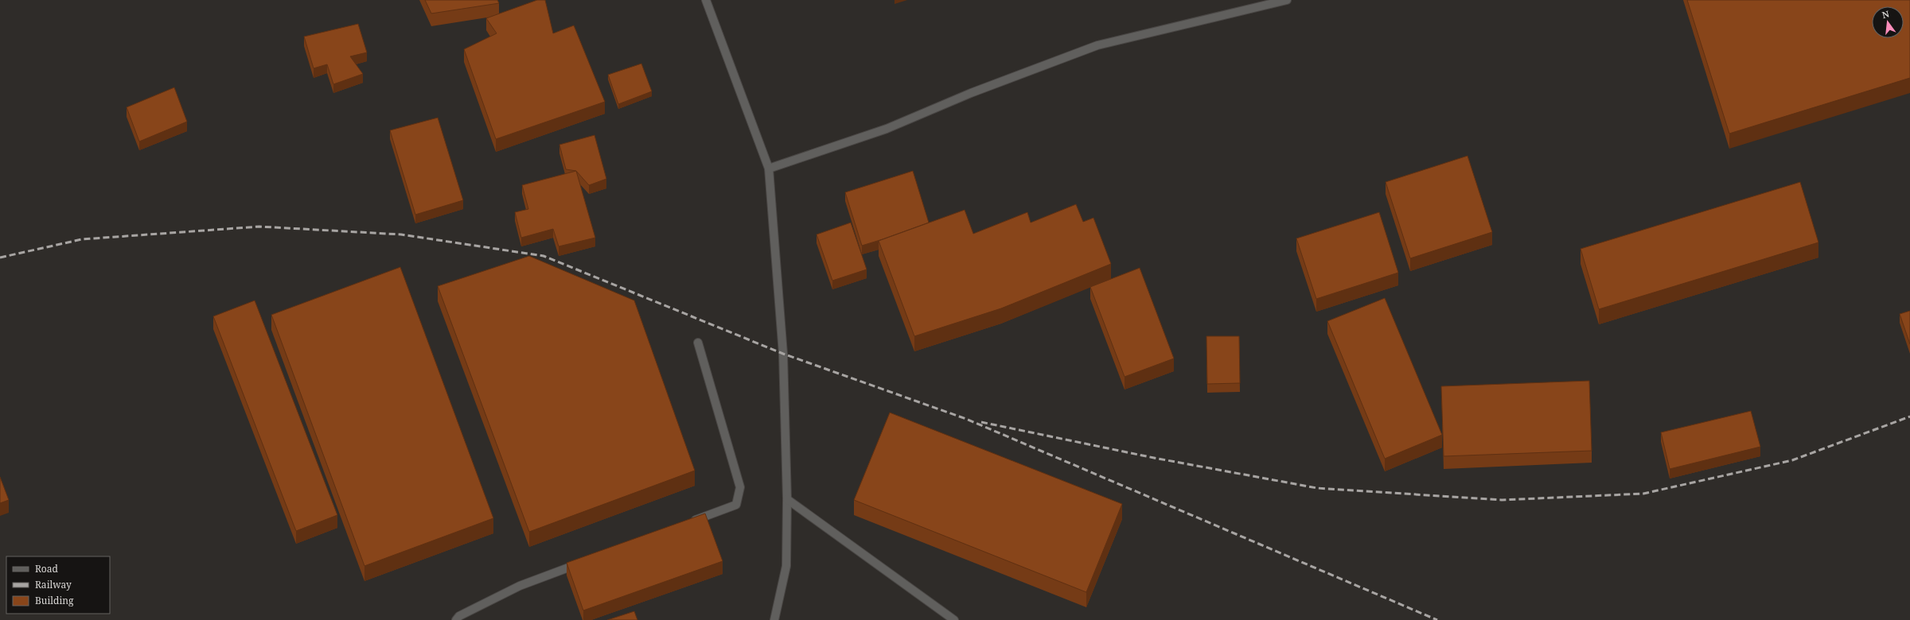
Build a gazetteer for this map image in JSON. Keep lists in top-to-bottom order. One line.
{"legend":["Road","Railway","Building"],"north":"top"}
